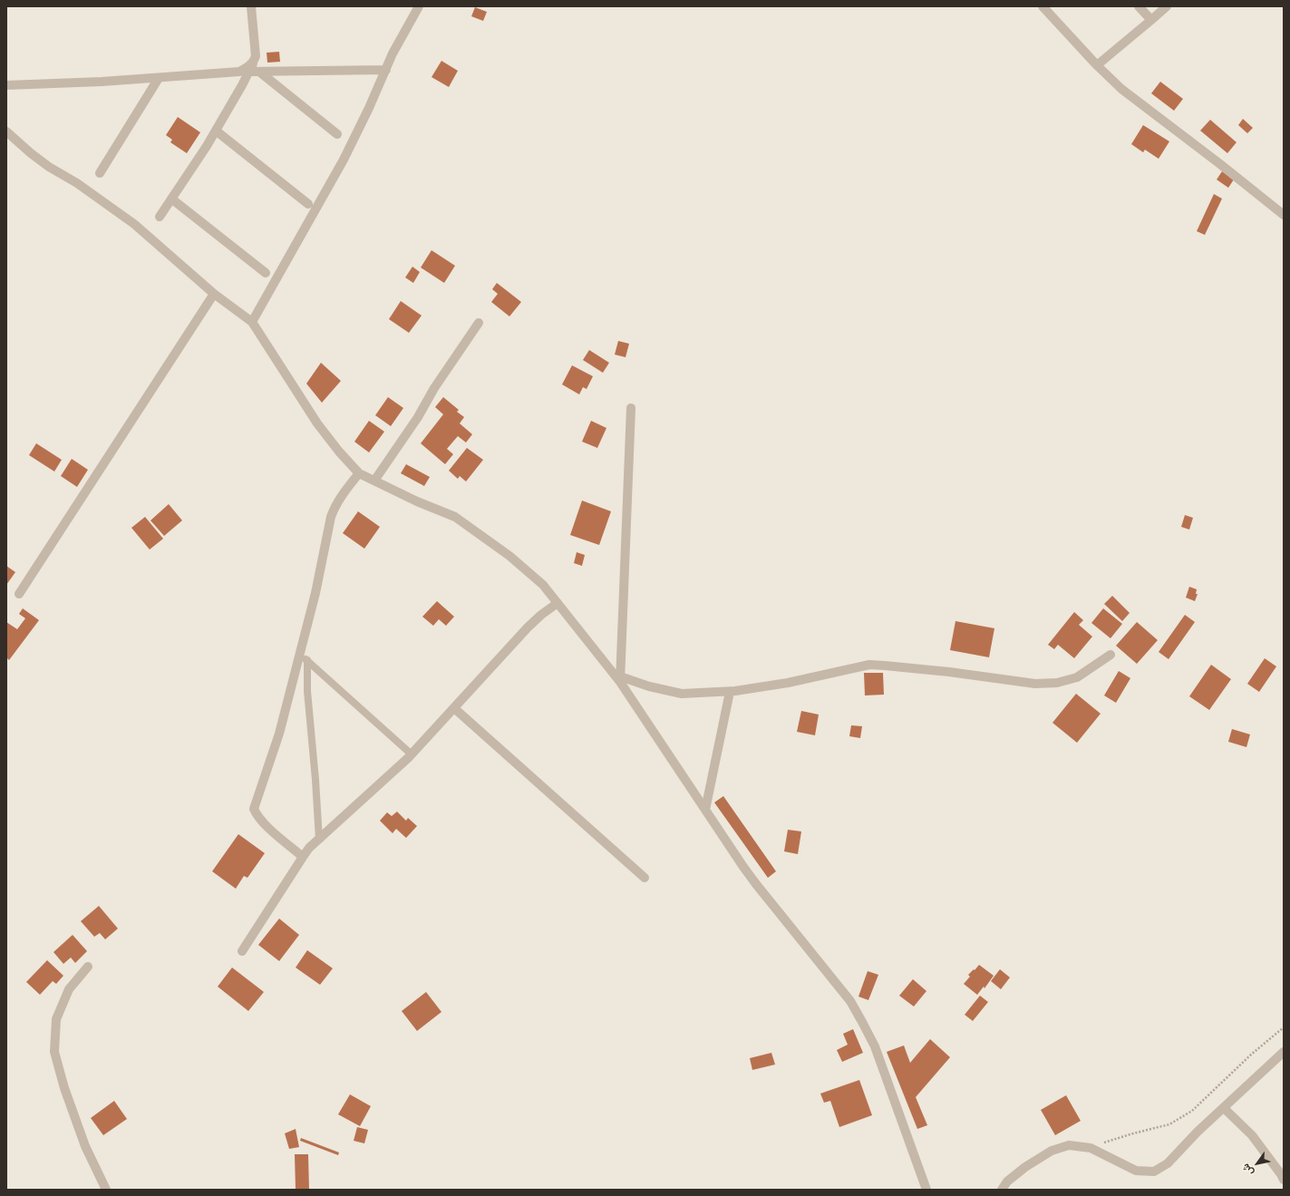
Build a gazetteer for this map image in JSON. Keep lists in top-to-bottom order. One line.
{"north":"bottom left"}
